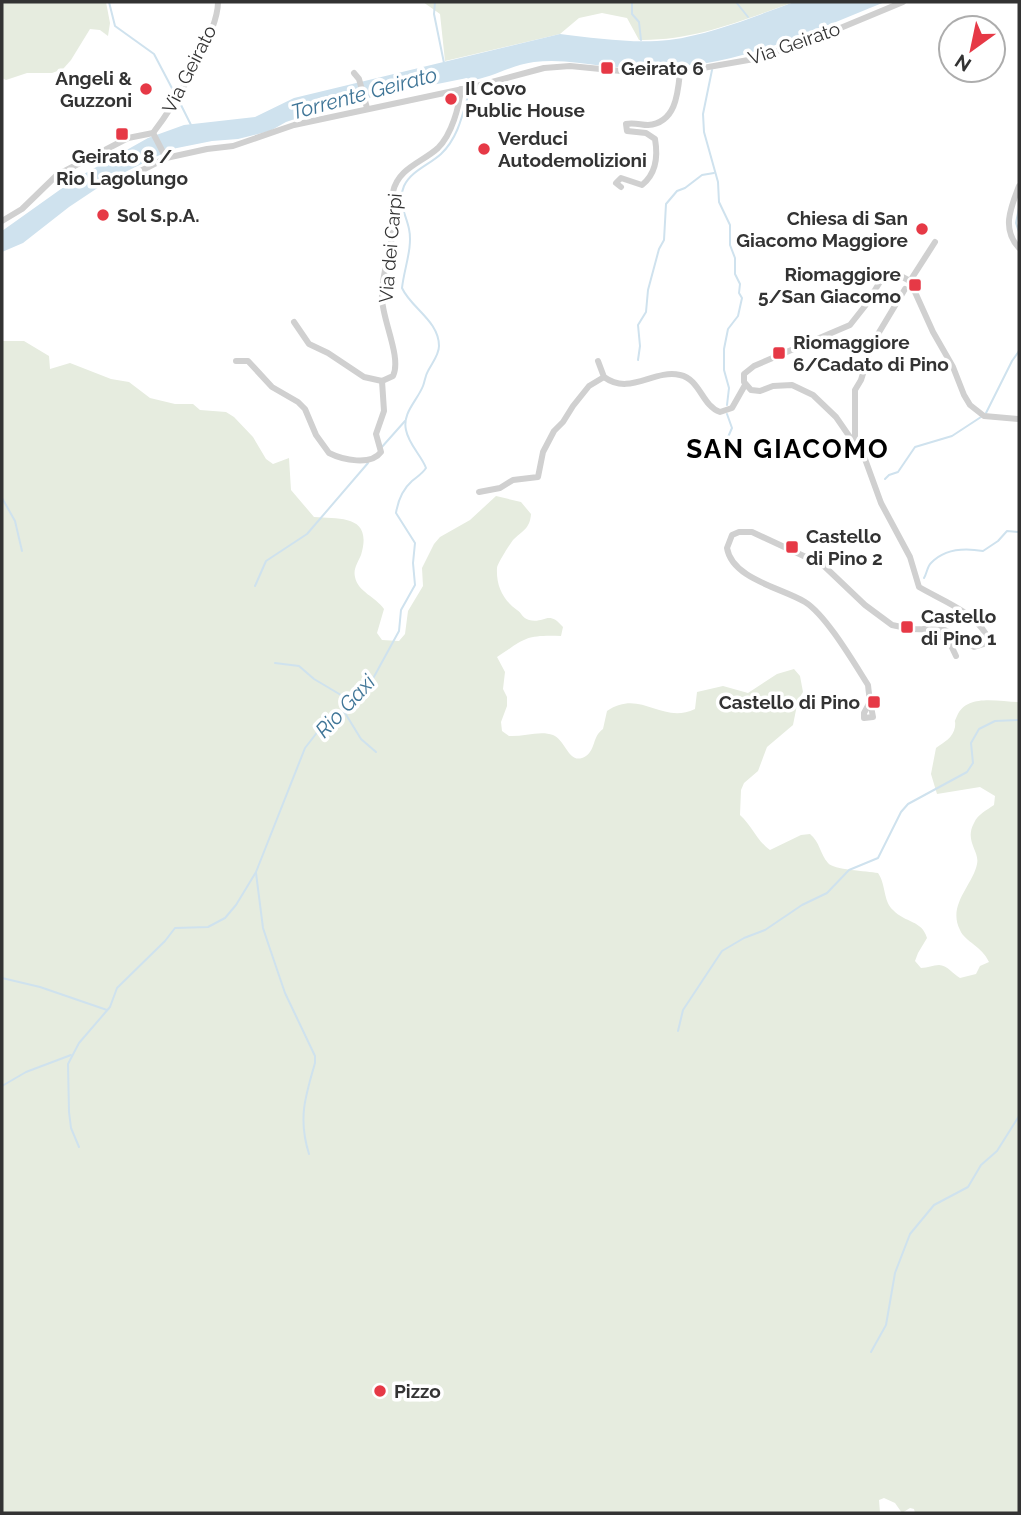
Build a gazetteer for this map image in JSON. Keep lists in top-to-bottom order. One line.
{"streets":{"street":["Via Geirato","Via dei Carpi"]},"crossings":[["Via Geirato","Via dei Carpi"]],"districts":["SAN GIACOMO"],"water":["Torrente Geirato","Rio Gaxi"],"places":{"transit":["Geirato 6","Geirato 8 / Rio Lagolungo","Riomaggiore 5/San Giacomo","Riomaggiore 6/Cadato di Pino","Castello di Pino 2","Castello di Pino 1","Castello di Pino"],"other":["Angeli & Guzzoni","Il Covo Public House","Verduci Autodemolizioni","Sol S.p.A.","Chiesa di San Giacomo Maggiore","Pizzo"]},"north":"bottom left"}
